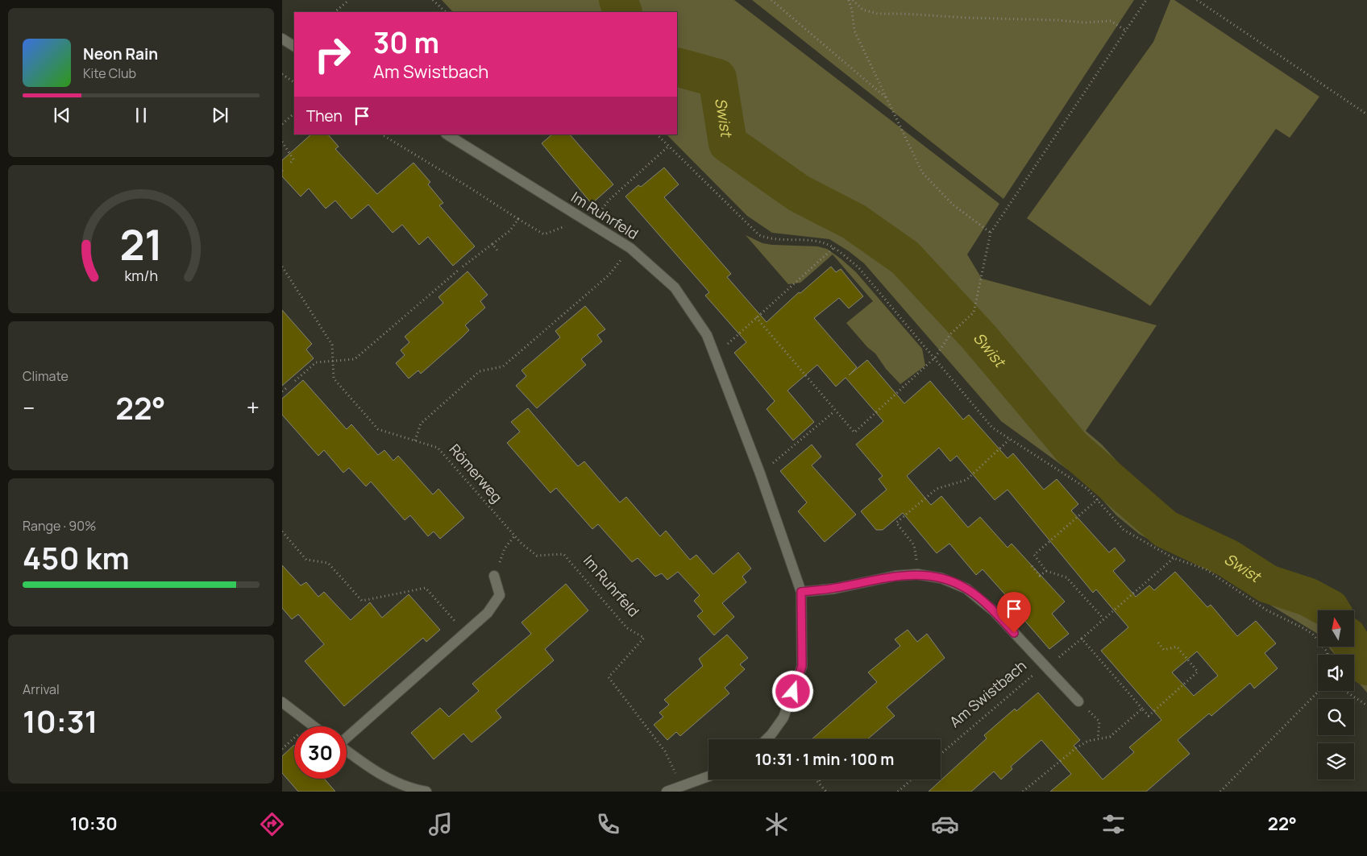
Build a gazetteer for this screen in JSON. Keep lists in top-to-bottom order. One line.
{"streets":{"street":["Im Ruhrfeld","Am Swistbach"],"path":["Römerweg"]},"crossings":[["Im Ruhrfeld","Römerweg"],["Im Ruhrfeld","Am Swistbach"]],"water":["Swist"],"north":"top","page":{"turn":["30 m","Am Swistbach"],"song":["Neon Rain","Kite Club"],"then":"Then","tile":["Climate",["Range · 90%","450 km"],["Arrival","10:31"]],"heat":["−","22°","+"],"limit":"30","trip":"10:31 · 1 min · 100 m","tabs":["10:30","22°"],"gauge":["21","km/h"]}}
